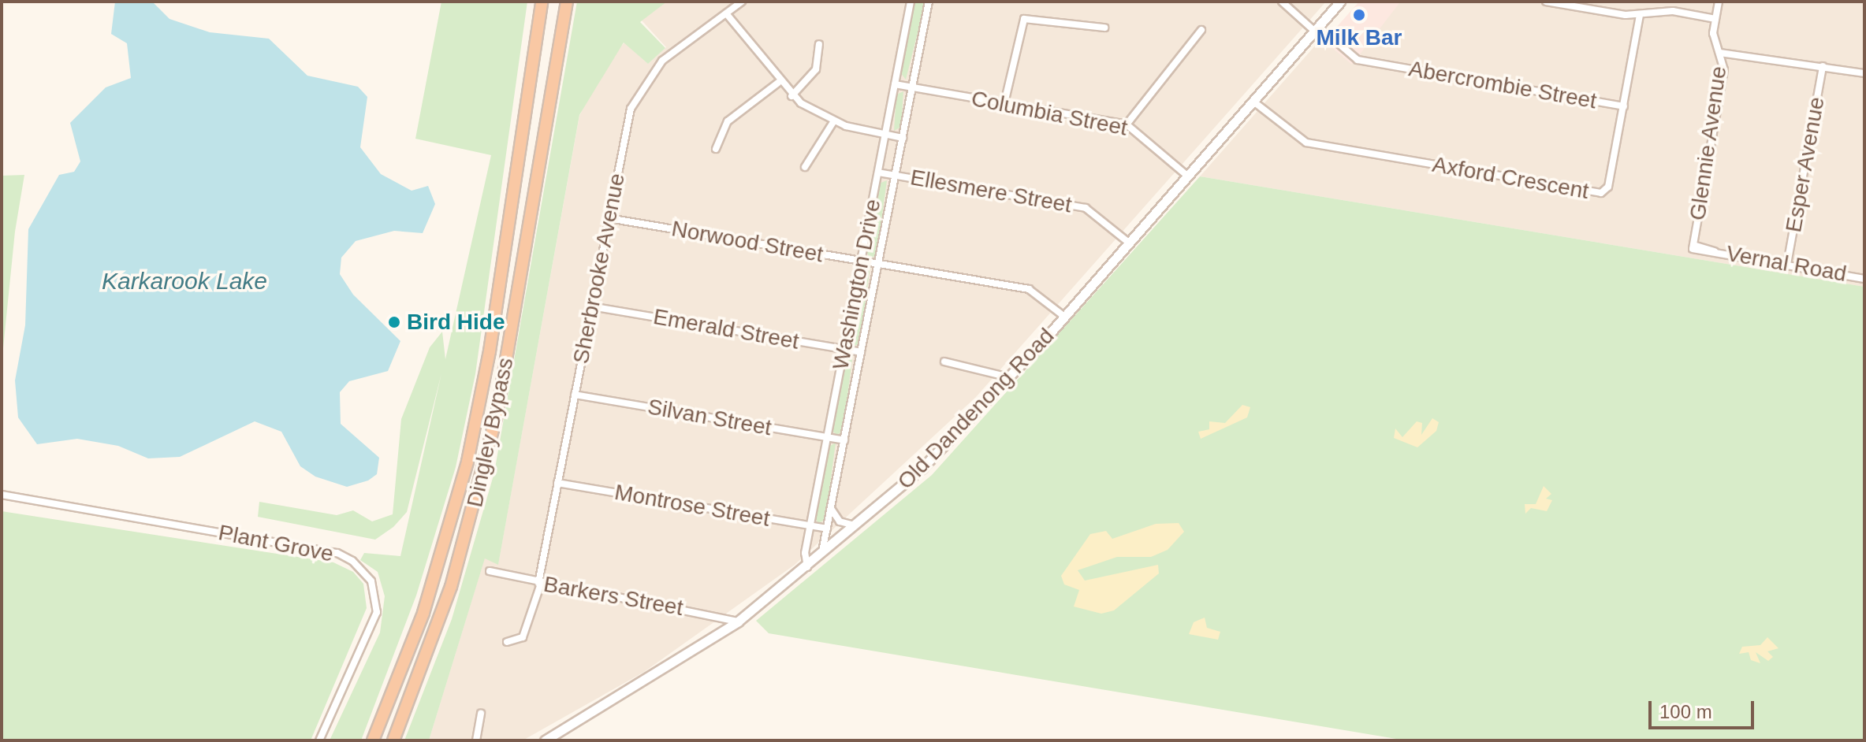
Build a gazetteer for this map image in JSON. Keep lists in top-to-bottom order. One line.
{"streets":{"highway":["Dingley Bypass"],"main road":["Old Dandenong Road"],"street":["Abercrombie Street","Columbia Street","Glennie Avenue","Esper Avenue","Axford Crescent","Ellesmere Street","Norwood Street","Vernal Road","Sherbrooke Avenue","Washington Drive","Emerald Street","Silvan Street","Montrose Street","Plant Grove","Barkers Street"]},"crossings":[["Abercrombie Street","Axford Crescent"],["Abercrombie Street","Old Dandenong Road"],["Columbia Street","Washington Drive"],["Columbia Street","Old Dandenong Road"],["Glennie Avenue","Vernal Road"],["Esper Avenue","Vernal Road"],["Axford Crescent","Old Dandenong Road"],["Ellesmere Street","Washington Drive"],["Ellesmere Street","Old Dandenong Road"],["Norwood Street","Sherbrooke Avenue"],["Norwood Street","Washington Drive"],["Norwood Street","Old Dandenong Road"],["Sherbrooke Avenue","Emerald Street"],["Sherbrooke Avenue","Silvan Street"],["Sherbrooke Avenue","Montrose Street"],["Sherbrooke Avenue","Barkers Street"],["Washington Drive","Emerald Street"],["Washington Drive","Old Dandenong Road"],["Washington Drive","Silvan Street"],["Washington Drive","Montrose Street"],["Old Dandenong Road","Barkers Street"]],"water":["Karkarook Lake"],"places":["Milk Bar","Bird Hide"],"scale_bar":"100 m"}
